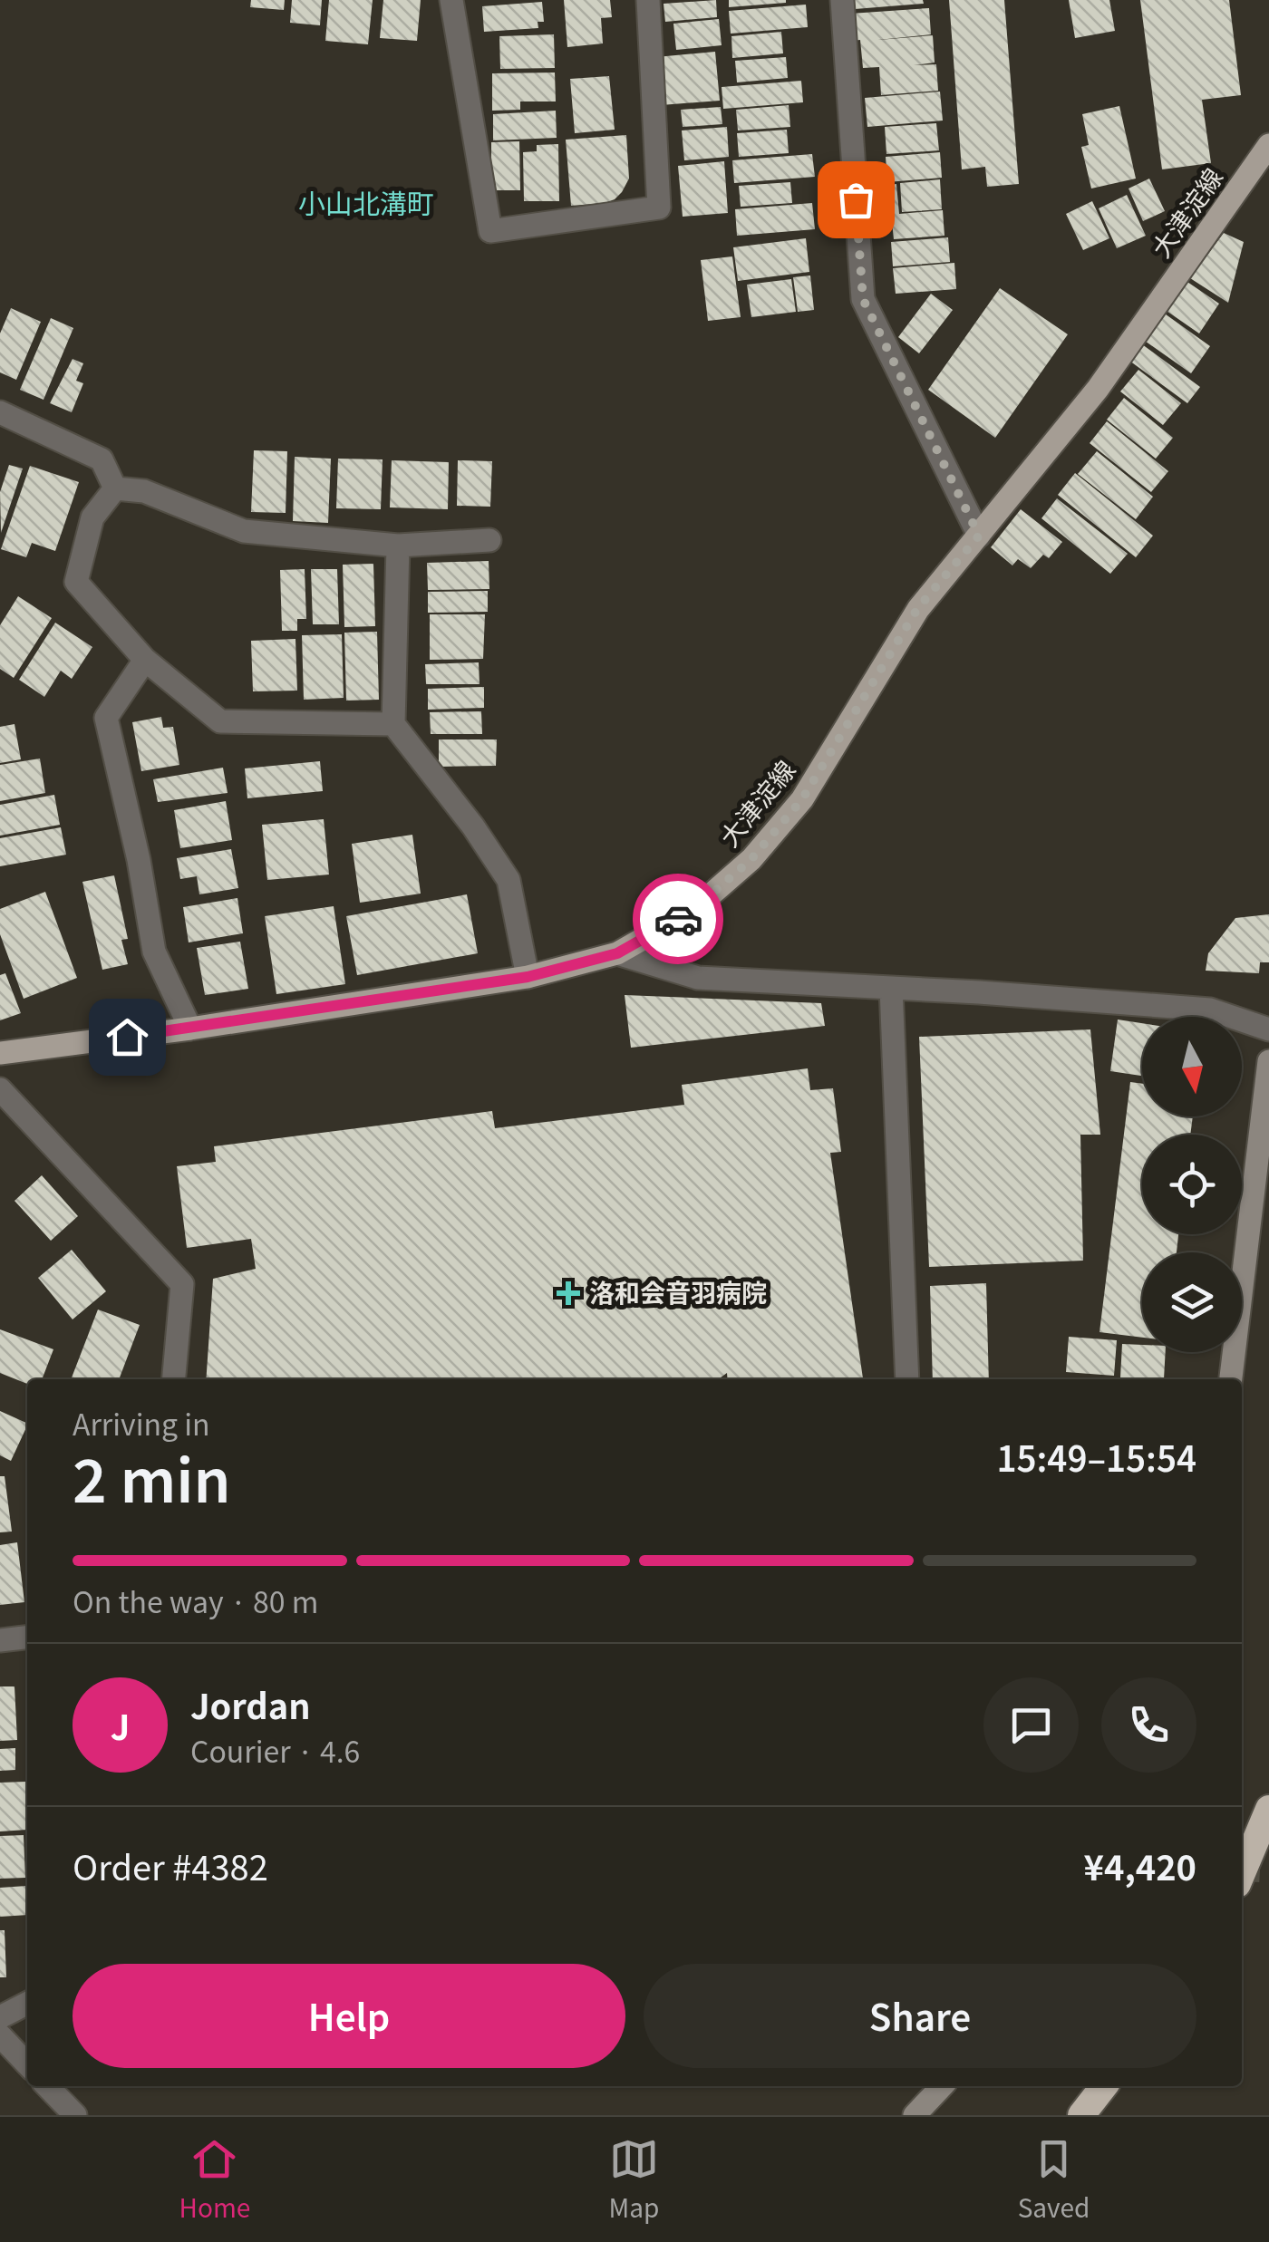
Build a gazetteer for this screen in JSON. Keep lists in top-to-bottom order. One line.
{"streets":{"main road":["大津淀線"]},"districts":["小山北溝町"],"places":{"health":["洛和会音羽病院"]},"north":"bottom","page":{"heading":["2 min","Arriving in","15:49–15:54"],"panel":["Jordan","Courier · 4.6","Order #4382","¥4,420"],"bar":"On the way · 80 m","round":"J","buttons":["Help","Share"],"tabs":["Home","Map","Saved"]}}
